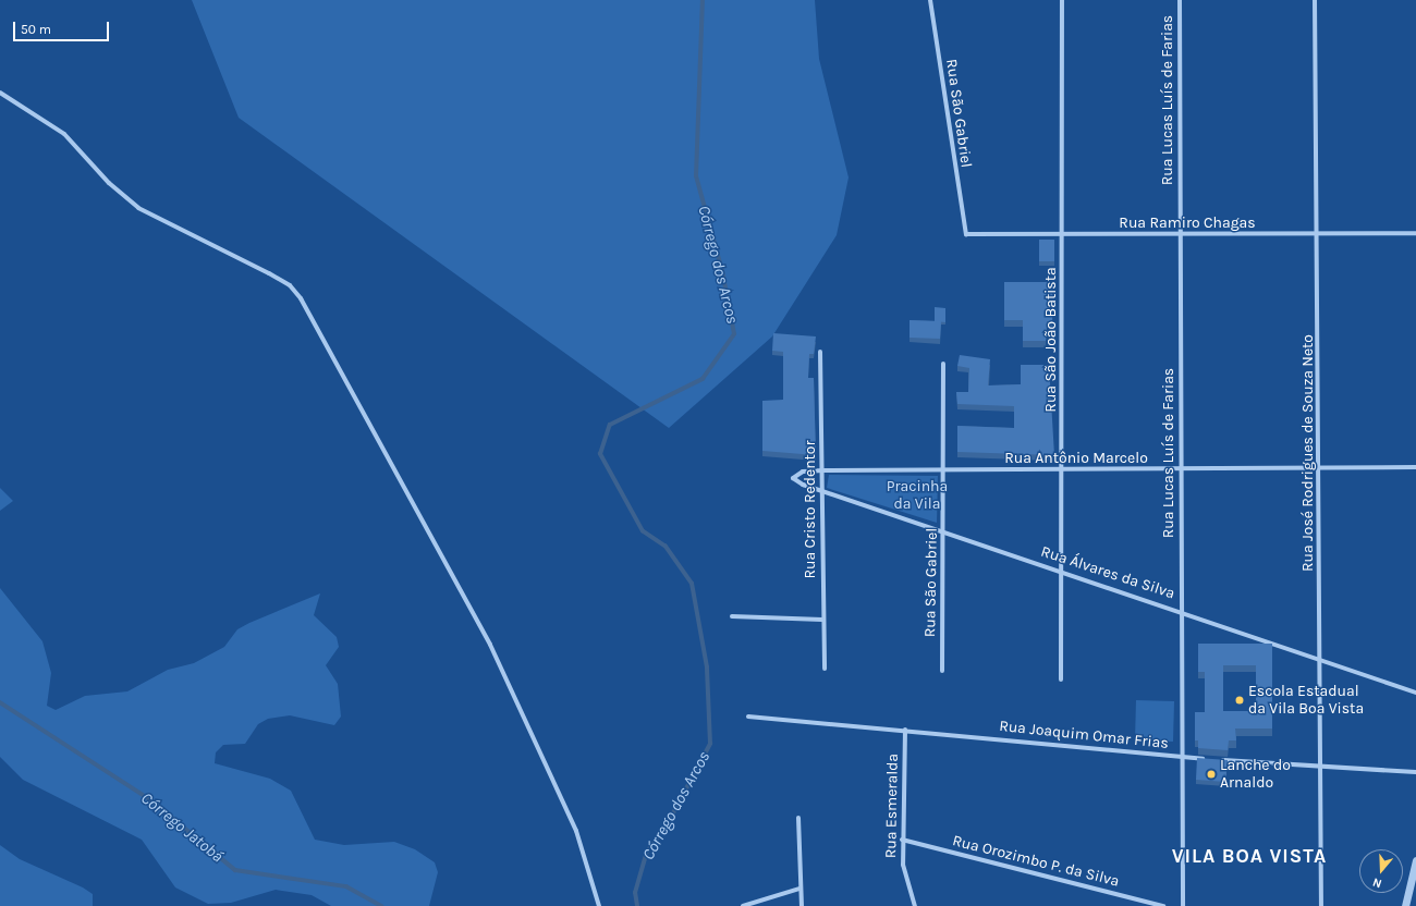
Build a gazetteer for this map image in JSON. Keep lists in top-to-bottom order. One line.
{"streets":{"street":["Rua Lucas Luís de Farias","Rua São Gabriel","Rua Ramiro Chagas","Rua São João Batista","Rua José Rodrigues de Souza Neto","Rua Antônio Marcelo","Rua Cristo Redentor","Rua Álvares da Silva","Rua Joaquim Omar Frias","Rua Esmeralda","Rua Orozimbo P. da Silva"]},"crossings":[["Rua Lucas Luís de Farias","Rua Ramiro Chagas"],["Rua Lucas Luís de Farias","Rua Antônio Marcelo"],["Rua Lucas Luís de Farias","Rua Álvares da Silva"],["Rua Lucas Luís de Farias","Rua Joaquim Omar Frias"],["Rua São Gabriel","Rua Ramiro Chagas"],["Rua São Gabriel","Rua Antônio Marcelo"],["Rua São Gabriel","Rua Álvares da Silva"],["Rua Ramiro Chagas","Rua São João Batista"],["Rua Ramiro Chagas","Rua José Rodrigues de Souza Neto"],["Rua São João Batista","Rua Antônio Marcelo"],["Rua São João Batista","Rua Álvares da Silva"],["Rua José Rodrigues de Souza Neto","Rua Antônio Marcelo"],["Rua José Rodrigues de Souza Neto","Rua Álvares da Silva"],["Rua Antônio Marcelo","Rua Cristo Redentor"],["Rua Antônio Marcelo","Rua Álvares da Silva"],["Rua Cristo Redentor","Rua Álvares da Silva"],["Rua Joaquim Omar Frias","Rua Esmeralda"],["Rua Esmeralda","Rua Orozimbo P. da Silva"]],"districts":["VILA BOA VISTA"],"water":["Córrego dos Arcos","Córrego Jatobá"],"parks":["Pracinha da Vila"],"places":["Escola Estadual da Vila Boa Vista","Lanche do Arnaldo"],"scale_bar":"50 m","north":"bottom"}
